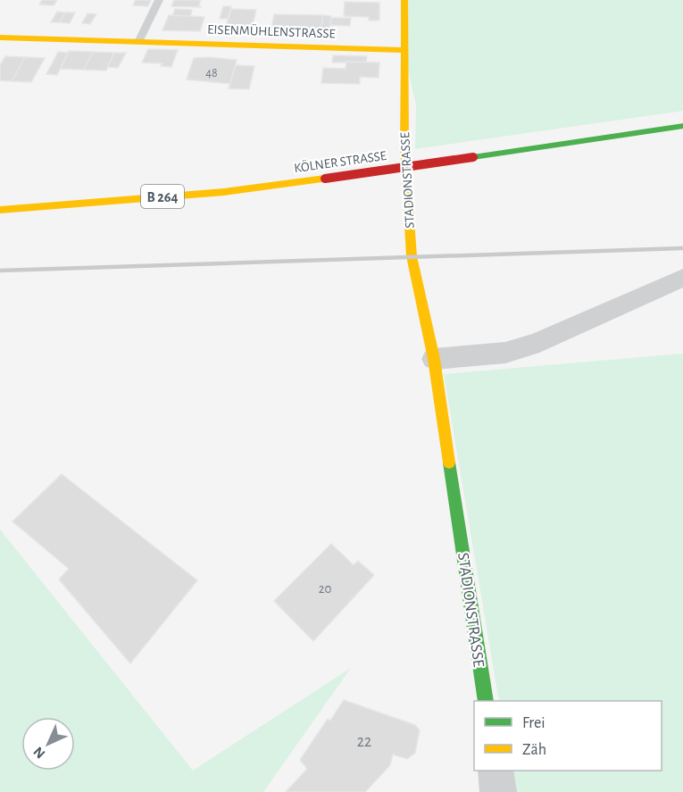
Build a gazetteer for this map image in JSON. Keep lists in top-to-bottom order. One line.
{"streets":{"street":["EISENMÜHLENSTRASSE","KÖLNER STRASSE","STADIONSTRASSE","B 264"]},"crossings":[["EISENMÜHLENSTRASSE","STADIONSTRASSE"]],"house_numbers":["48","20","22"],"legend":["Frei","Zäh"],"north":"bottom left"}
